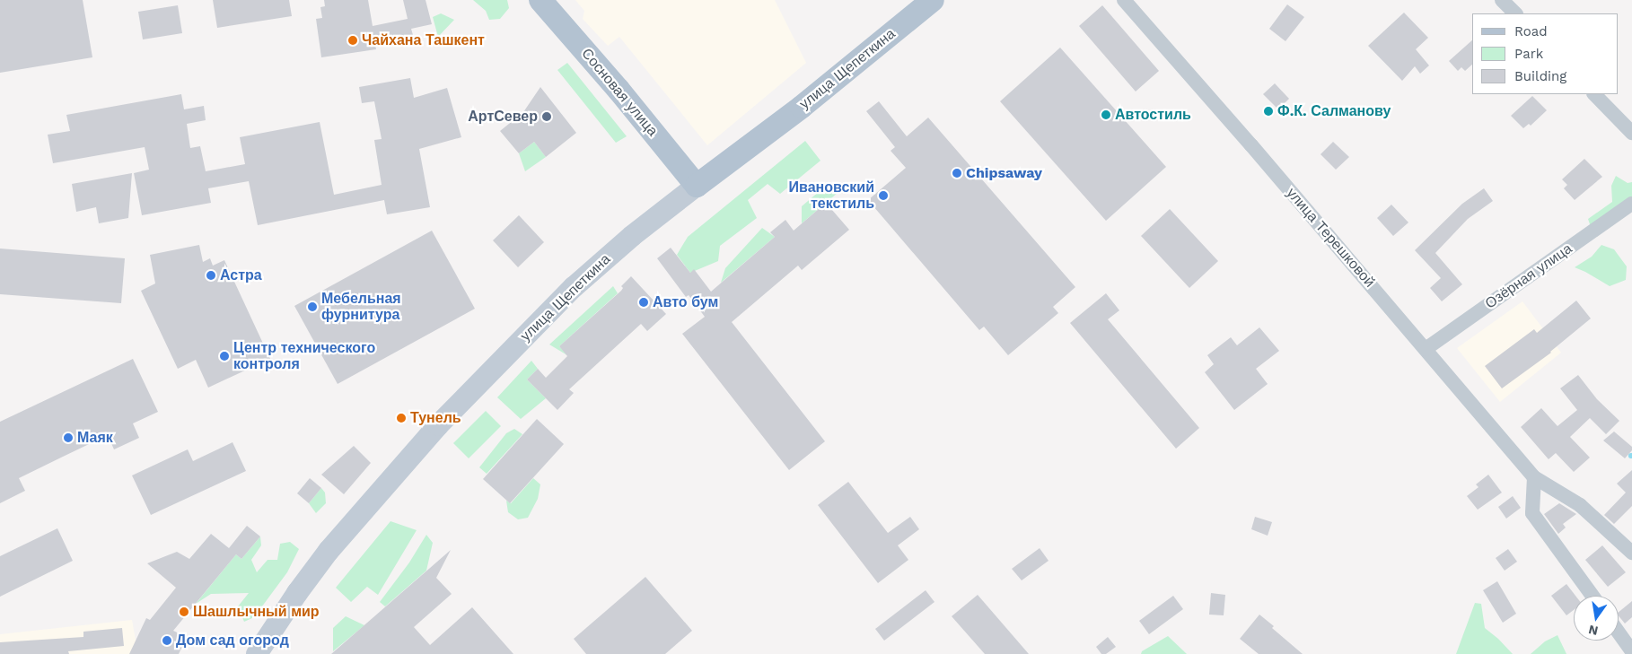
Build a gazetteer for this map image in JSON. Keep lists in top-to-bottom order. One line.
{"streets":{"main road":["улица Щепеткина","Сосновая улица"],"street":["улица Терешковой","Озёрная улица"]},"crossings":[["улица Щепеткина","Сосновая улица"],["улица Терешковой","Озёрная улица"]],"places":["Чайхана Ташкент","Ф.К. Салманову","Автостиль","АртСевер","Chipsaway","Ивановский текстиль","Астра","Авто бум","Мебельная фурнитура","Центр технического контроля","Тунель","Маяк","Шашлычный мир","Дом сад огород"],"legend":["Road","Park","Building"],"north":"bottom"}
